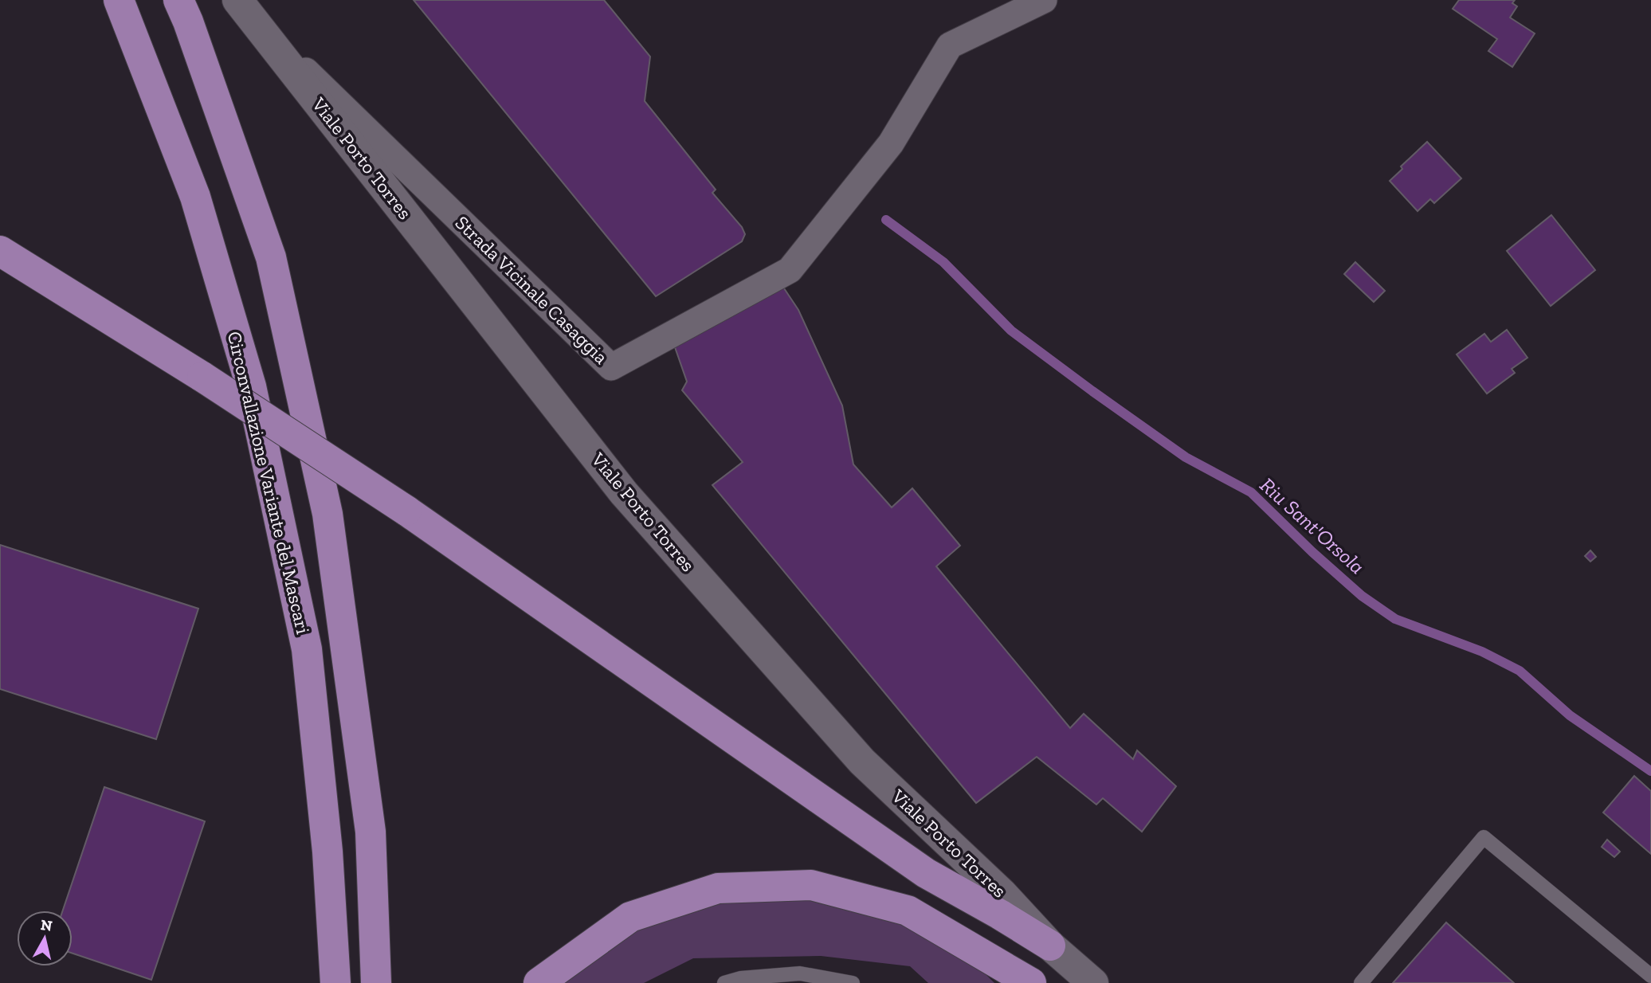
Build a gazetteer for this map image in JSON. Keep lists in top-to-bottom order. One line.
{"streets":{"highway":["Circonvallazione Variante del Mascari"],"main road":["Viale Porto Torres"],"street":["Strada Vicinale Casaggia"]},"crossings":[["Viale Porto Torres","Strada Vicinale Casaggia"]],"water":["Riu Sant'Orsola"],"north":"top"}
